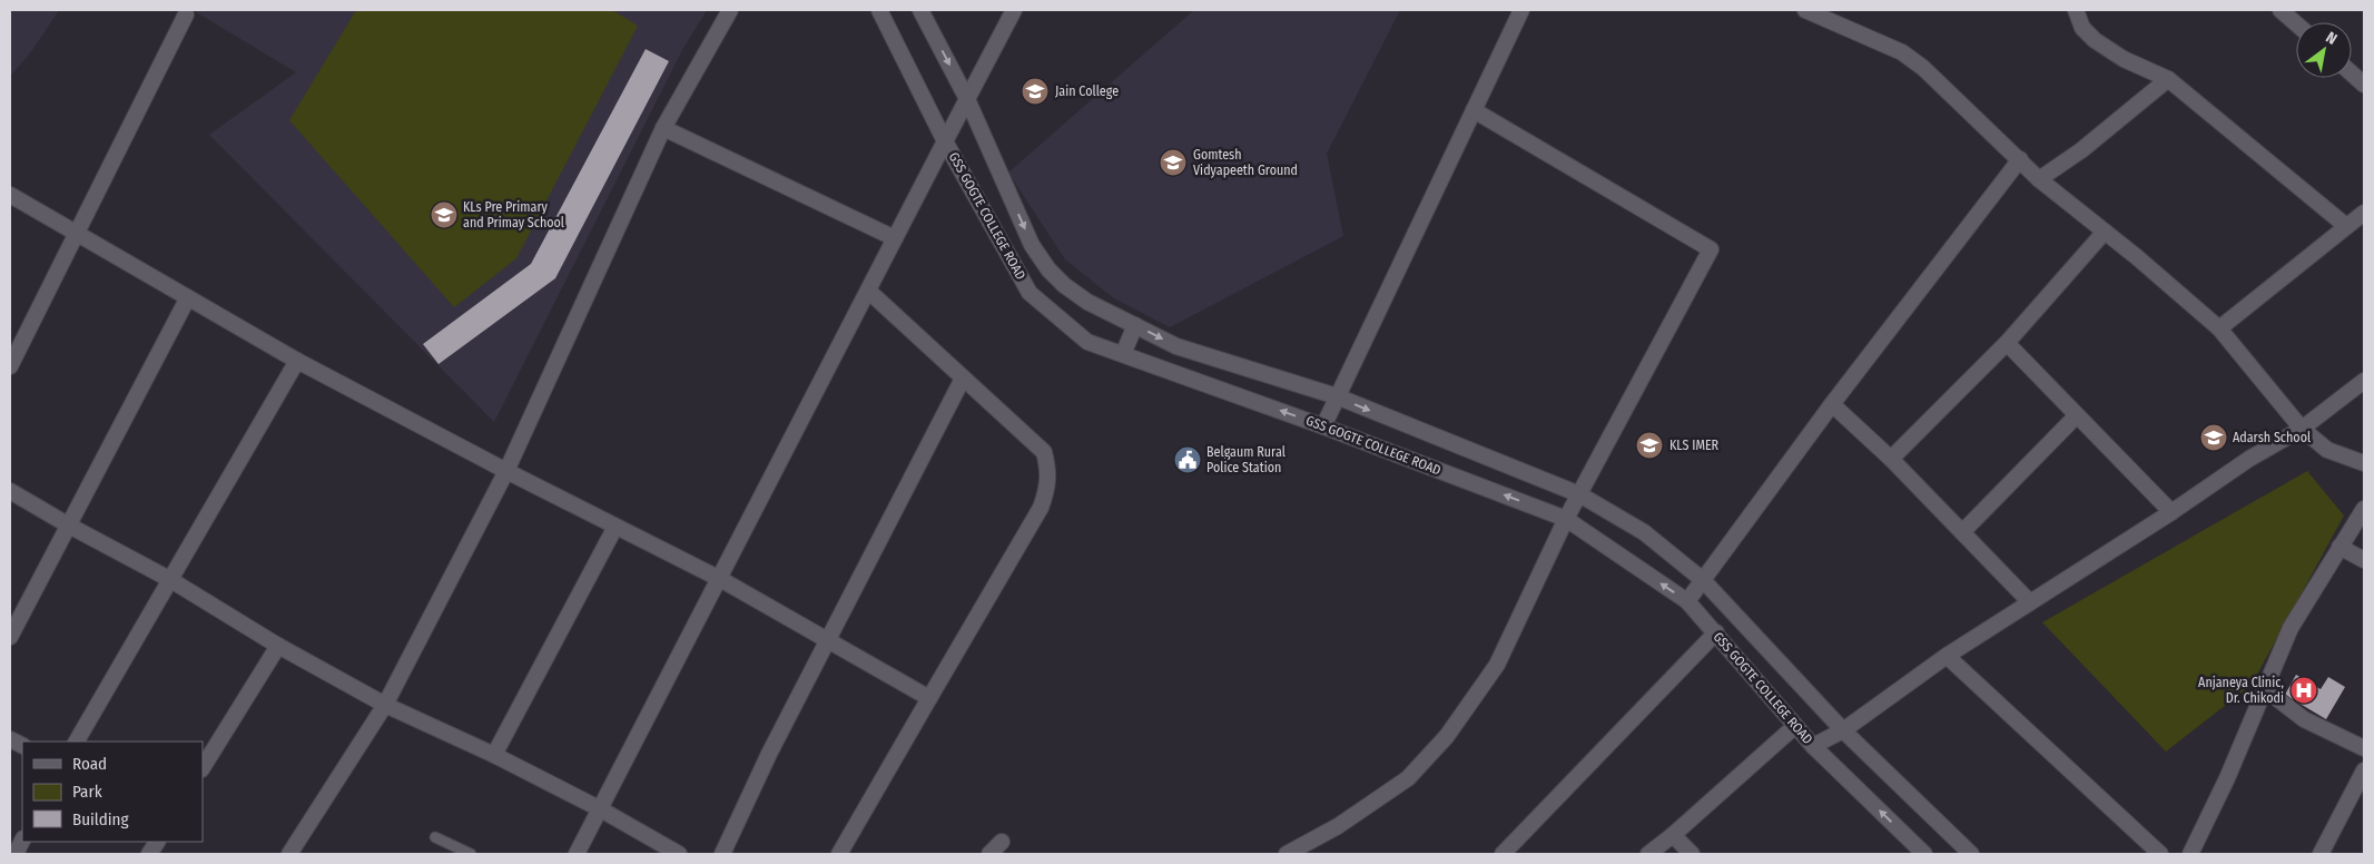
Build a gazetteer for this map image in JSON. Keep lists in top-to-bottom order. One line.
{"streets":{"street":["GSS GOGTE COLLEGE ROAD"]},"places":{"school or university":["Jain College","Gomtesh Vidyapeeth Ground","KLs Pre Primary and Primay School","Adarsh School","KLS IMER"],"public building":["Belgaum Rural Police Station"],"hospital":["Anjaneya Clinic, Dr. Chikodi"]},"legend":["Road","Park","Building"],"north":"top right"}
